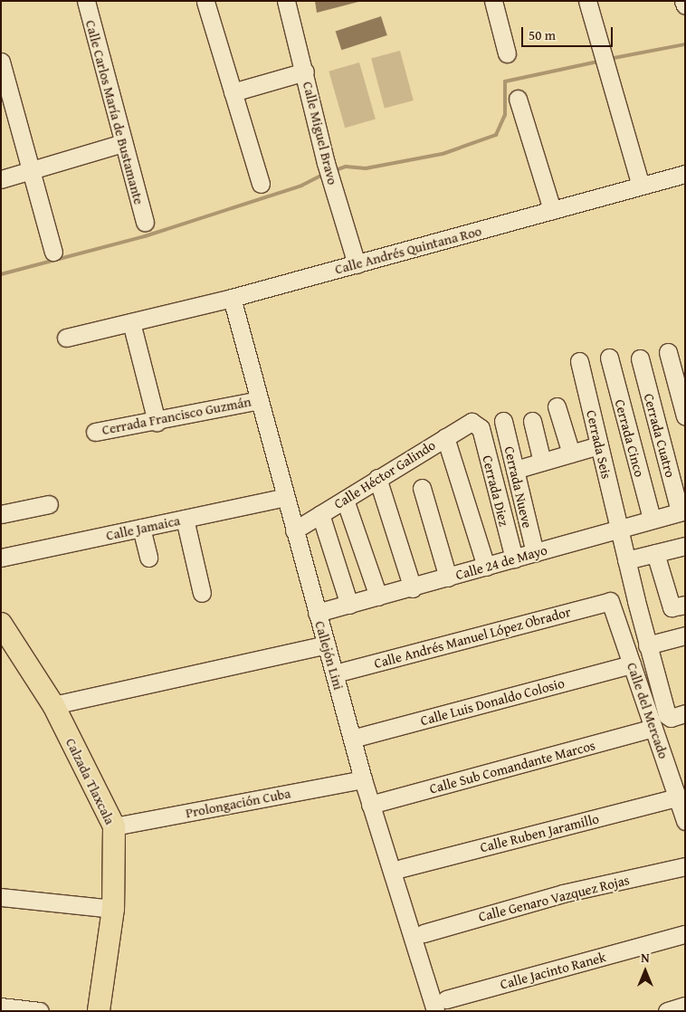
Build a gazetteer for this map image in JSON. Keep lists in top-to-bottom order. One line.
{"streets":{"main road":["Calzada Tlaxcala"],"street":["Calle Carlos María de Bustamante","Calle Miguel Bravo","Calle Andrés Quintana Roo","Cerrada Francisco Guzmán","Cerrada Cuatro","Cerrada Cinco","Cerrada Seis","Calle Héctor Galindo","Cerrada Nueve","Cerrada Diez","Calle Jamaica","Calle 24 de Mayo","Calle Andrés Manuel López Obrador","Callejón Lini","Calle Luis Donaldo Colosio","Calle del Mercado","Calle Sub Comandante Marcos","Prolongación Cuba","Calle Ruben Jaramillo","Calle Genaro Vazquez Rojas","Calle Jacinto Ranek"]},"crossings":[["Calle Miguel Bravo","Calle Andrés Quintana Roo"],["Calle Andrés Quintana Roo","Callejón Lini"],["Cerrada Francisco Guzmán","Callejón Lini"],["Cerrada Cuatro","Calle 24 de Mayo"],["Cerrada Cinco","Calle 24 de Mayo"],["Cerrada Seis","Calle 24 de Mayo"],["Cerrada Seis","Calle del Mercado"],["Calle Héctor Galindo","Cerrada Diez"],["Calle Héctor Galindo","Callejón Lini"],["Cerrada Nueve","Calle 24 de Mayo"],["Cerrada Diez","Calle 24 de Mayo"],["Calle Jamaica","Callejón Lini"],["Calle 24 de Mayo","Callejón Lini"],["Calle 24 de Mayo","Calle del Mercado"],["Calle Andrés Manuel López Obrador","Callejón Lini"],["Calle Andrés Manuel López Obrador","Calle del Mercado"],["Callejón Lini","Calle Luis Donaldo Colosio"],["Callejón Lini","Calle Sub Comandante Marcos"],["Callejón Lini","Prolongación Cuba"],["Callejón Lini","Calle Jacinto Ranek"],["Calle Luis Donaldo Colosio","Calle del Mercado"],["Calle del Mercado","Calle Sub Comandante Marcos"],["Calle del Mercado","Calle Ruben Jaramillo"],["Calzada Tlaxcala","Prolongación Cuba"]],"scale_bar":"50 m","north":"top"}
